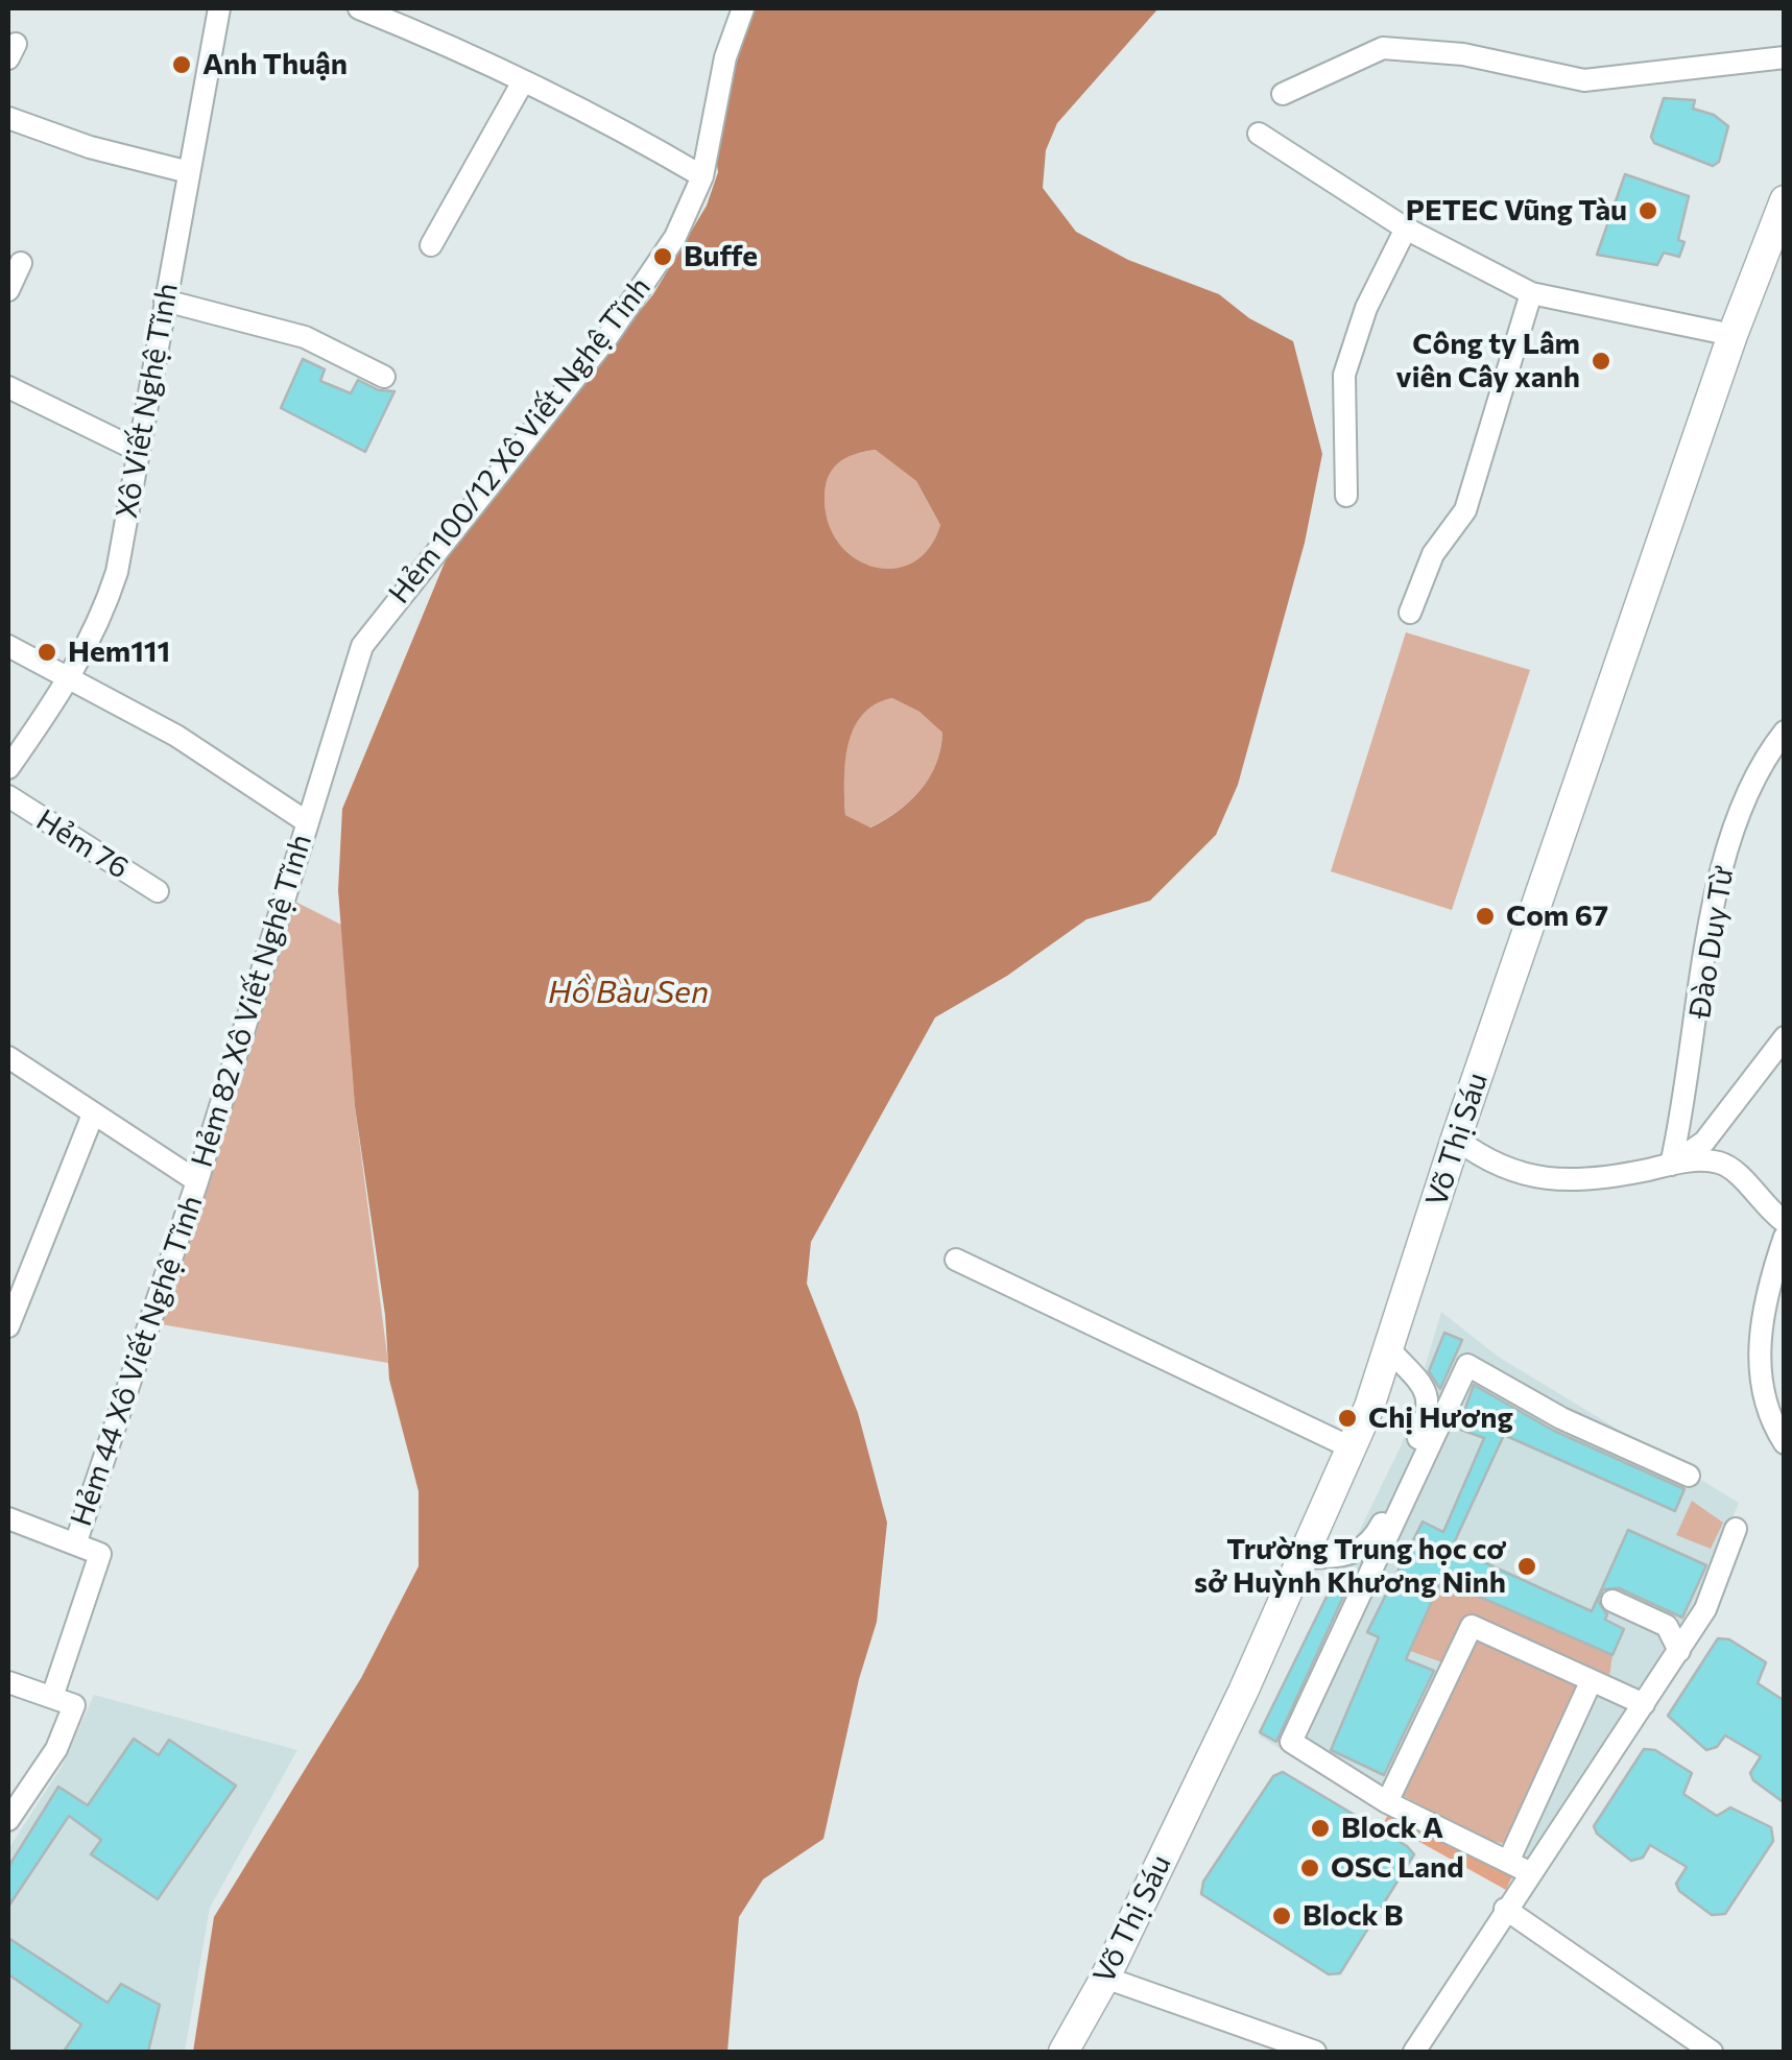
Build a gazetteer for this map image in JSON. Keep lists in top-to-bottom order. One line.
{"streets":{"main road":["Võ Thị Sáu"],"street":["Xô Viết Nghệ Tĩnh","Hẻm 100/12 Xô Viết Nghệ Tĩnh","Hẻm 76","Đào Duy Từ","Hẻm 82 Xô Viết Nghệ Tĩnh","Hẻm 44 Xô Viết Nghệ Tĩnh"]},"crossings":[["Xô Viết Nghệ Tĩnh","Hẻm 82 Xô Viết Nghệ Tĩnh"],["Hẻm 100/12 Xô Viết Nghệ Tĩnh","Hẻm 82 Xô Viết Nghệ Tĩnh"],["Hẻm 82 Xô Viết Nghệ Tĩnh","Hẻm 44 Xô Viết Nghệ Tĩnh"]],"water":["Hồ Bàu Sen"],"places":["Anh Thuận","PETEC Vũng Tàu","Buffe","Công ty Lâm viên Cây xanh","Hem111","Com 67","Chị Hương","Trường Trung học cơ sở Huỳnh Khương Ninh","Block A","OSC Land","Block B"]}
